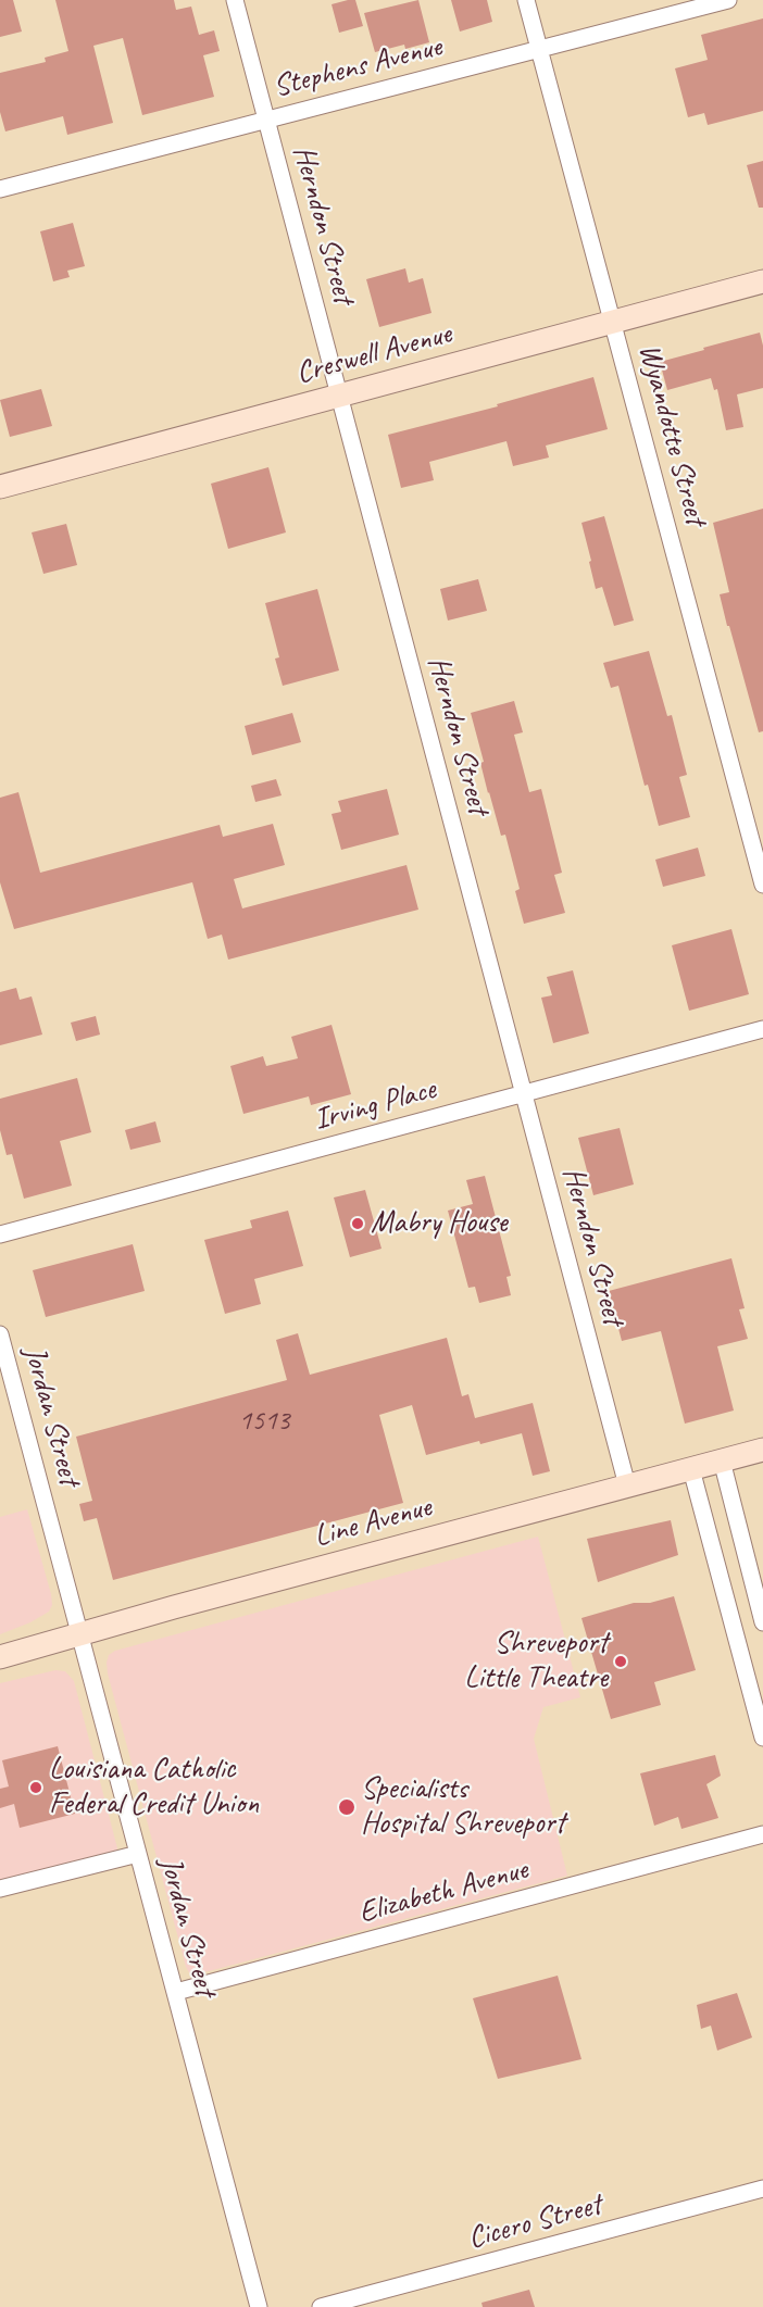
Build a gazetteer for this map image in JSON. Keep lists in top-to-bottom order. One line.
{"streets":{"main road":["Creswell Avenue","Line Avenue"],"street":["Stephens Avenue","Herndon Street","Wyandotte Street","Irving Place","Jordan Street","Elizabeth Avenue","Cicero Street"]},"crossings":[["Stephens Avenue","Herndon Street"],["Stephens Avenue","Wyandotte Street"],["Herndon Street","Creswell Avenue"],["Herndon Street","Irving Place"],["Herndon Street","Line Avenue"],["Creswell Avenue","Wyandotte Street"],["Jordan Street","Line Avenue"],["Jordan Street","Elizabeth Avenue"]],"places":["Mabry House","Shreveport Little Theatre","Louisiana Catholic Federal Credit Union","Specialists Hospital Shreveport"],"house_numbers":["1513"]}
